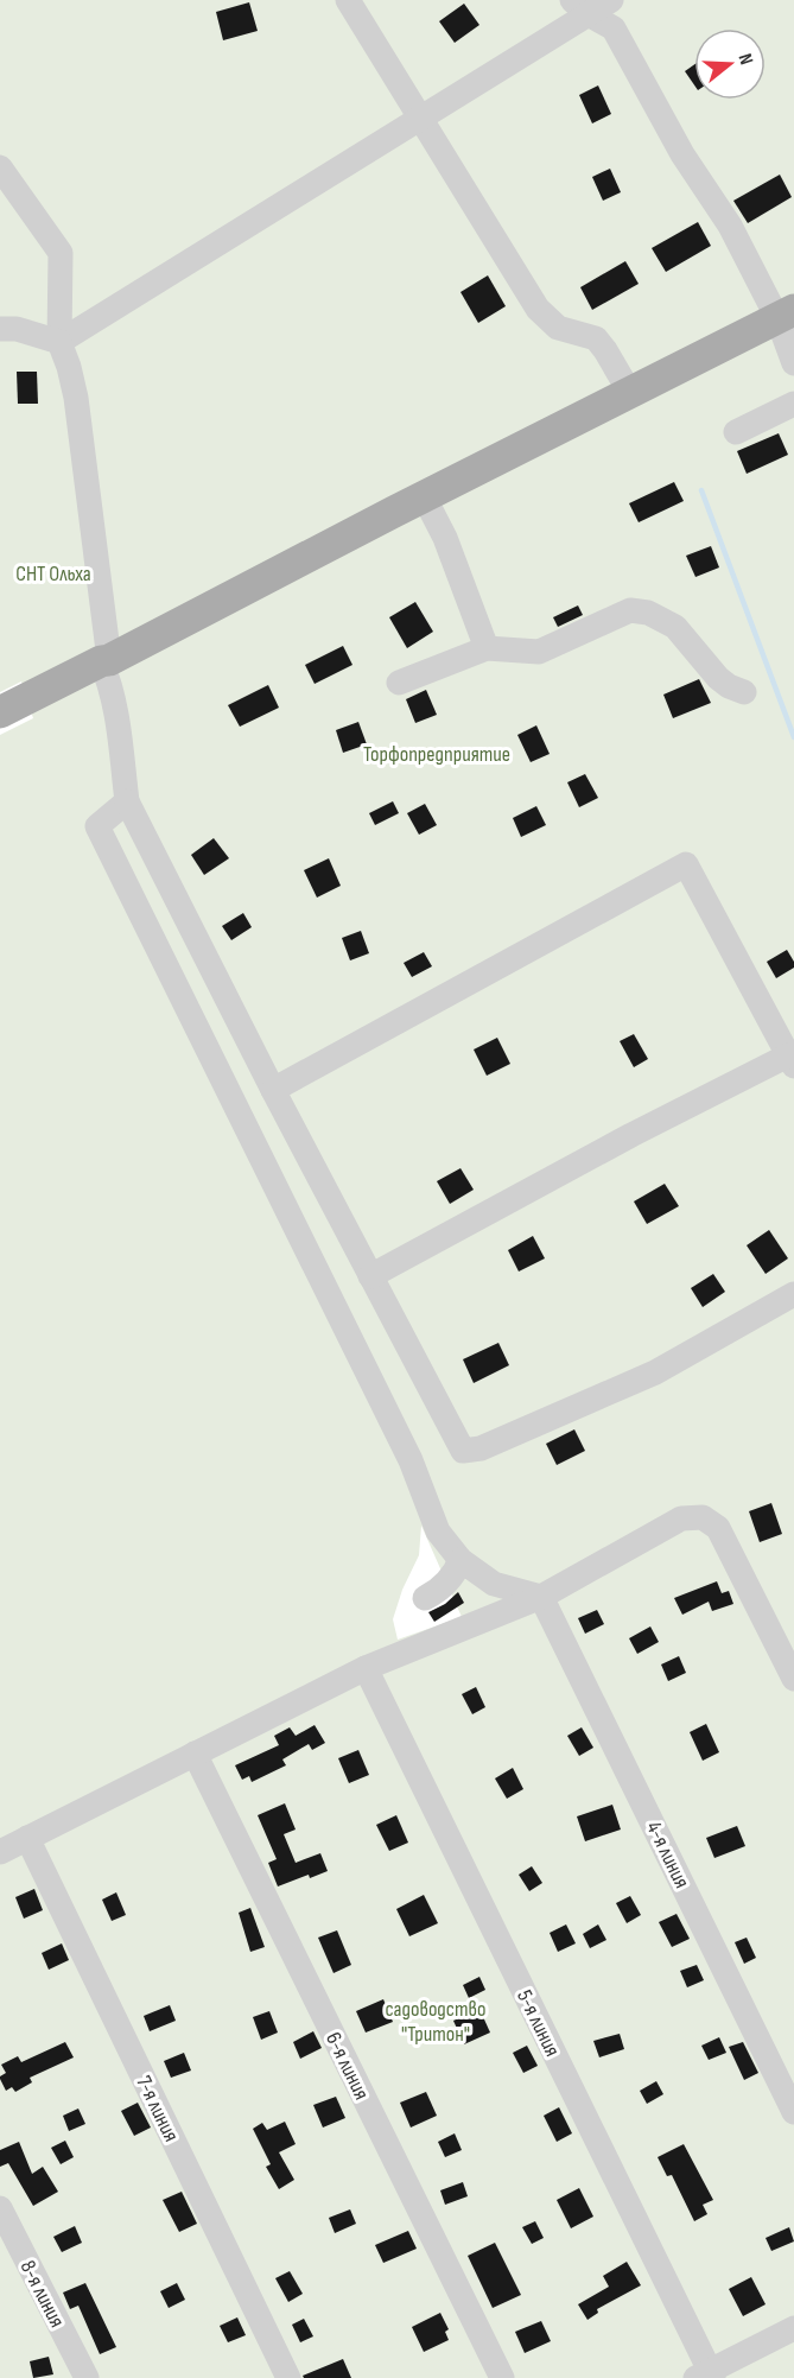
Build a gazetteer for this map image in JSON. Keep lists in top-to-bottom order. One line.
{"streets":{"street":["4-я линия","5-я линия","6-я линия","7-я линия","8-я линия"]},"parks":["СНТ Ольха","Торфопредприятие","садоводство \"Тритон\""],"north":"right"}
